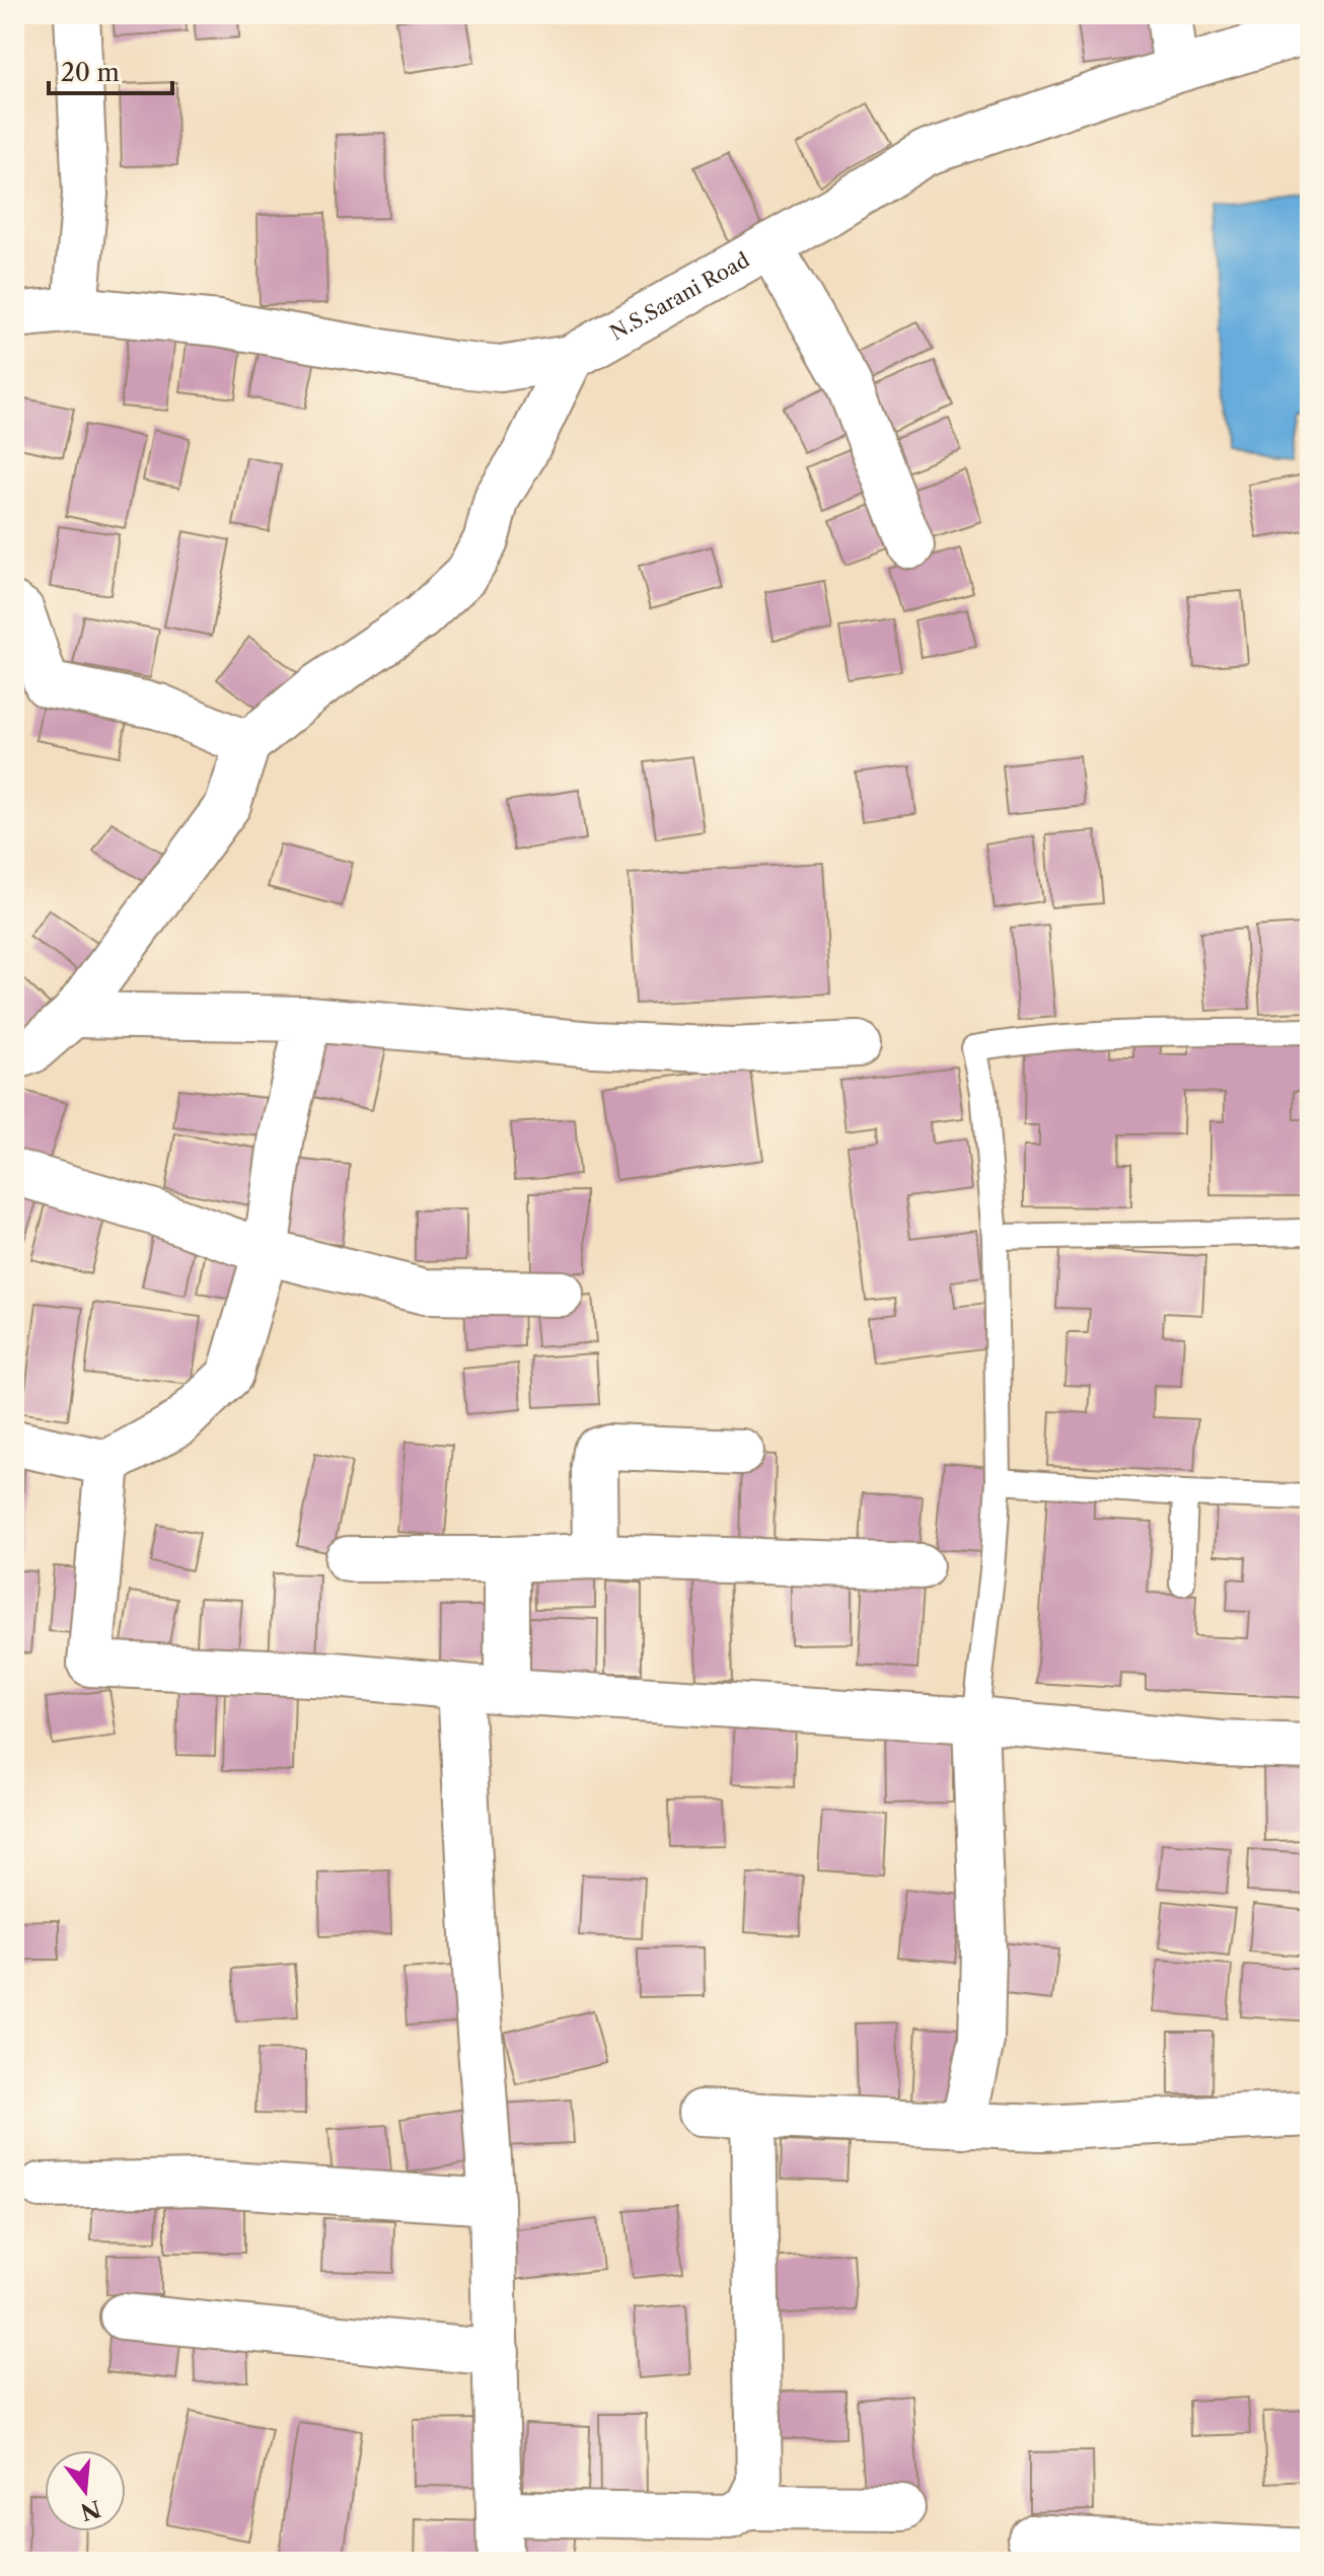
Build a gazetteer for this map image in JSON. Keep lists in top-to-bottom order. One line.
{"streets":{"street":["N.S.Sarani Road"]},"scale_bar":"20 m","north":"bottom"}
